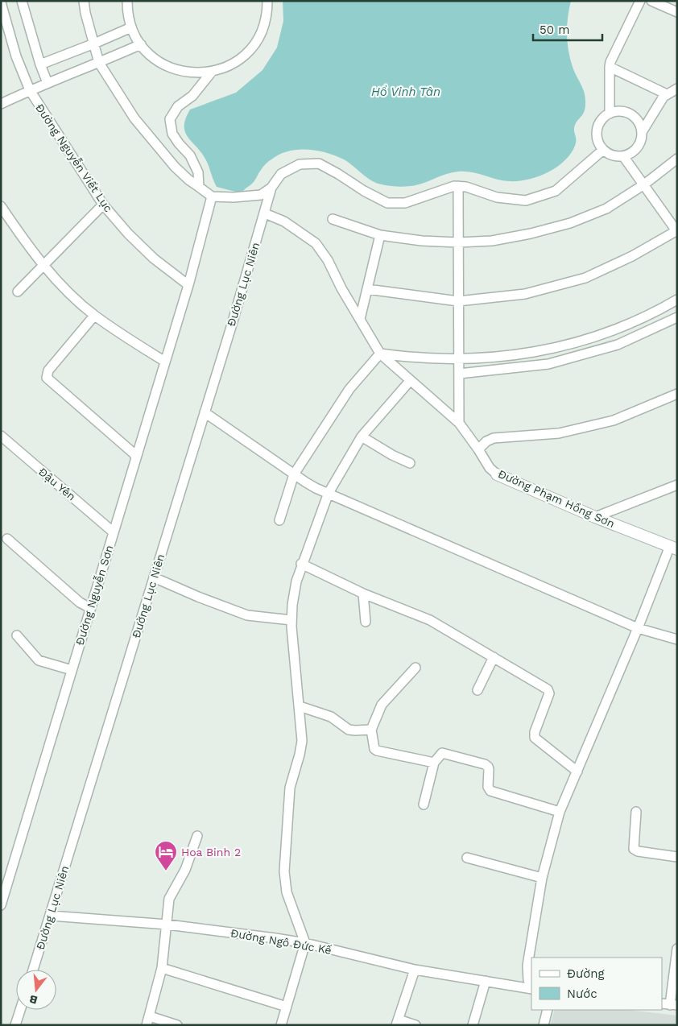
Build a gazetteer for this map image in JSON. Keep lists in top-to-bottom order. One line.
{"streets":{"street":["Đường Nguyễn Viết Lục","Đường Lục Niên","Đậu Yên","Đường Phạm Hồng Sơn","Đường Nguyễn Sơn","Đường Ngô Đức Kế"]},"crossings":[["Đường Nguyễn Viết Lục","Đường Nguyễn Sơn"],["Đường Lục Niên","Đường Phạm Hồng Sơn"],["Đường Lục Niên","Đường Ngô Đức Kế"],["Đậu Yên","Đường Nguyễn Sơn"]],"water":["Hồ Vinh Tân"],"places":{"hotel":["Hoa Binh 2"]},"legend":["Đường","Nước"],"scale_bar":"50 m","north":"bottom"}
